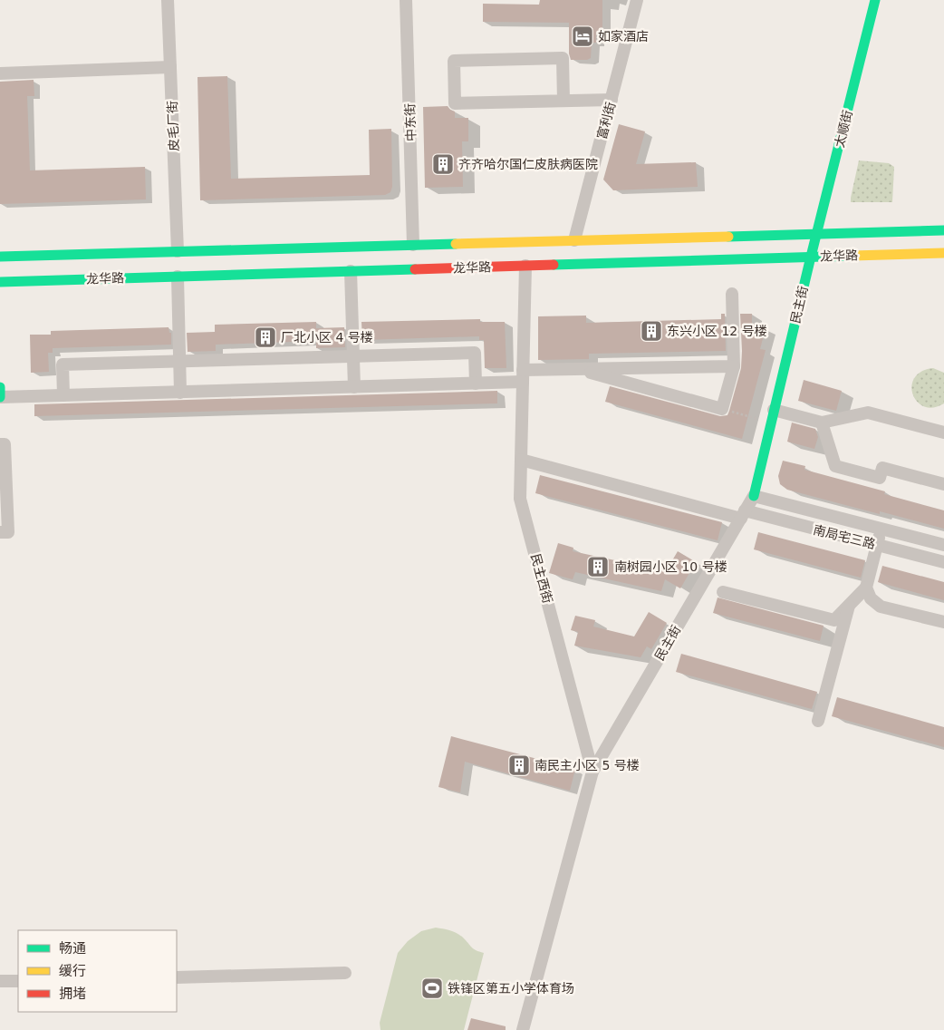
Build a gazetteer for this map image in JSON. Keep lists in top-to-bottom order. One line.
{"streets":{"main road":["太顺街","龙华路","民主街"],"street":["富利街","中东街","皮毛厂街","南局宅三路","民主西街"]},"crossings":[["富利街","龙华路"],["中东街","龙华路"],["皮毛厂街","龙华路"],["太顺街","龙华路"],["太顺街","民主街"],["龙华路","民主街"],["龙华路","民主西街"],["民主街","南局宅三路"],["民主街","民主西街"],["南局宅三路","民主西街"]],"places":{"hotel":["如家酒店"],"building":["齐齐哈尔国仁皮肤病医院","东兴小区 12 号楼","厂北小区 4 号楼","南树园小区 10 号楼","南民主小区 5 号楼"],"sports":["铁锋区第五小学体育场"]},"legend":["畅通","缓行","拥堵"]}
